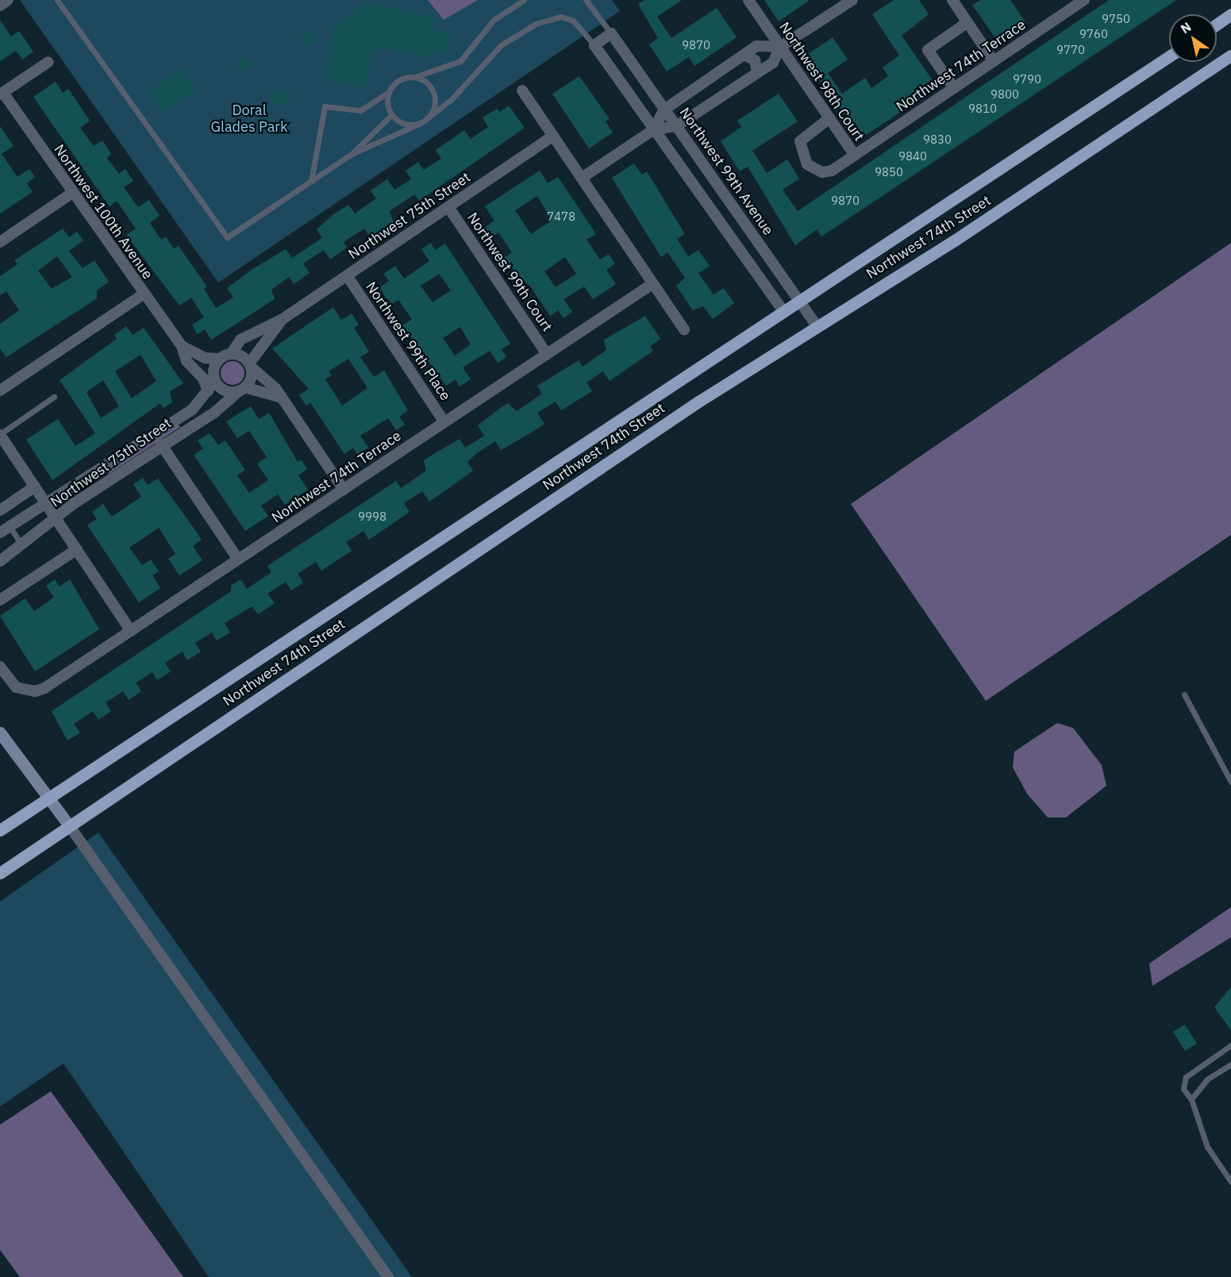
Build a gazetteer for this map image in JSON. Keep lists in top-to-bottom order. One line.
{"streets":{"main road":["Northwest 74th Street"],"street":["Northwest 74th Terrace","Northwest 98th Court","Northwest 99th Avenue","Northwest 100th Avenue","Northwest 75th Street","Northwest 99th Court","Northwest 99th Place"]},"crossings":[["Northwest 74th Terrace","Northwest 98th Court"],["Northwest 74th Terrace","Northwest 99th Court"],["Northwest 74th Terrace","Northwest 99th Place"],["Northwest 99th Avenue","Northwest 74th Street"],["Northwest 100th Avenue","Northwest 75th Street"],["Northwest 75th Street","Northwest 99th Court"],["Northwest 75th Street","Northwest 99th Place"]],"parks":["Doral Glades Park"],"house_numbers":["9750","9760","9870","9770","9790","9800","9810","9830","9840","9850","9870","7478","9998"],"north":"top left"}
